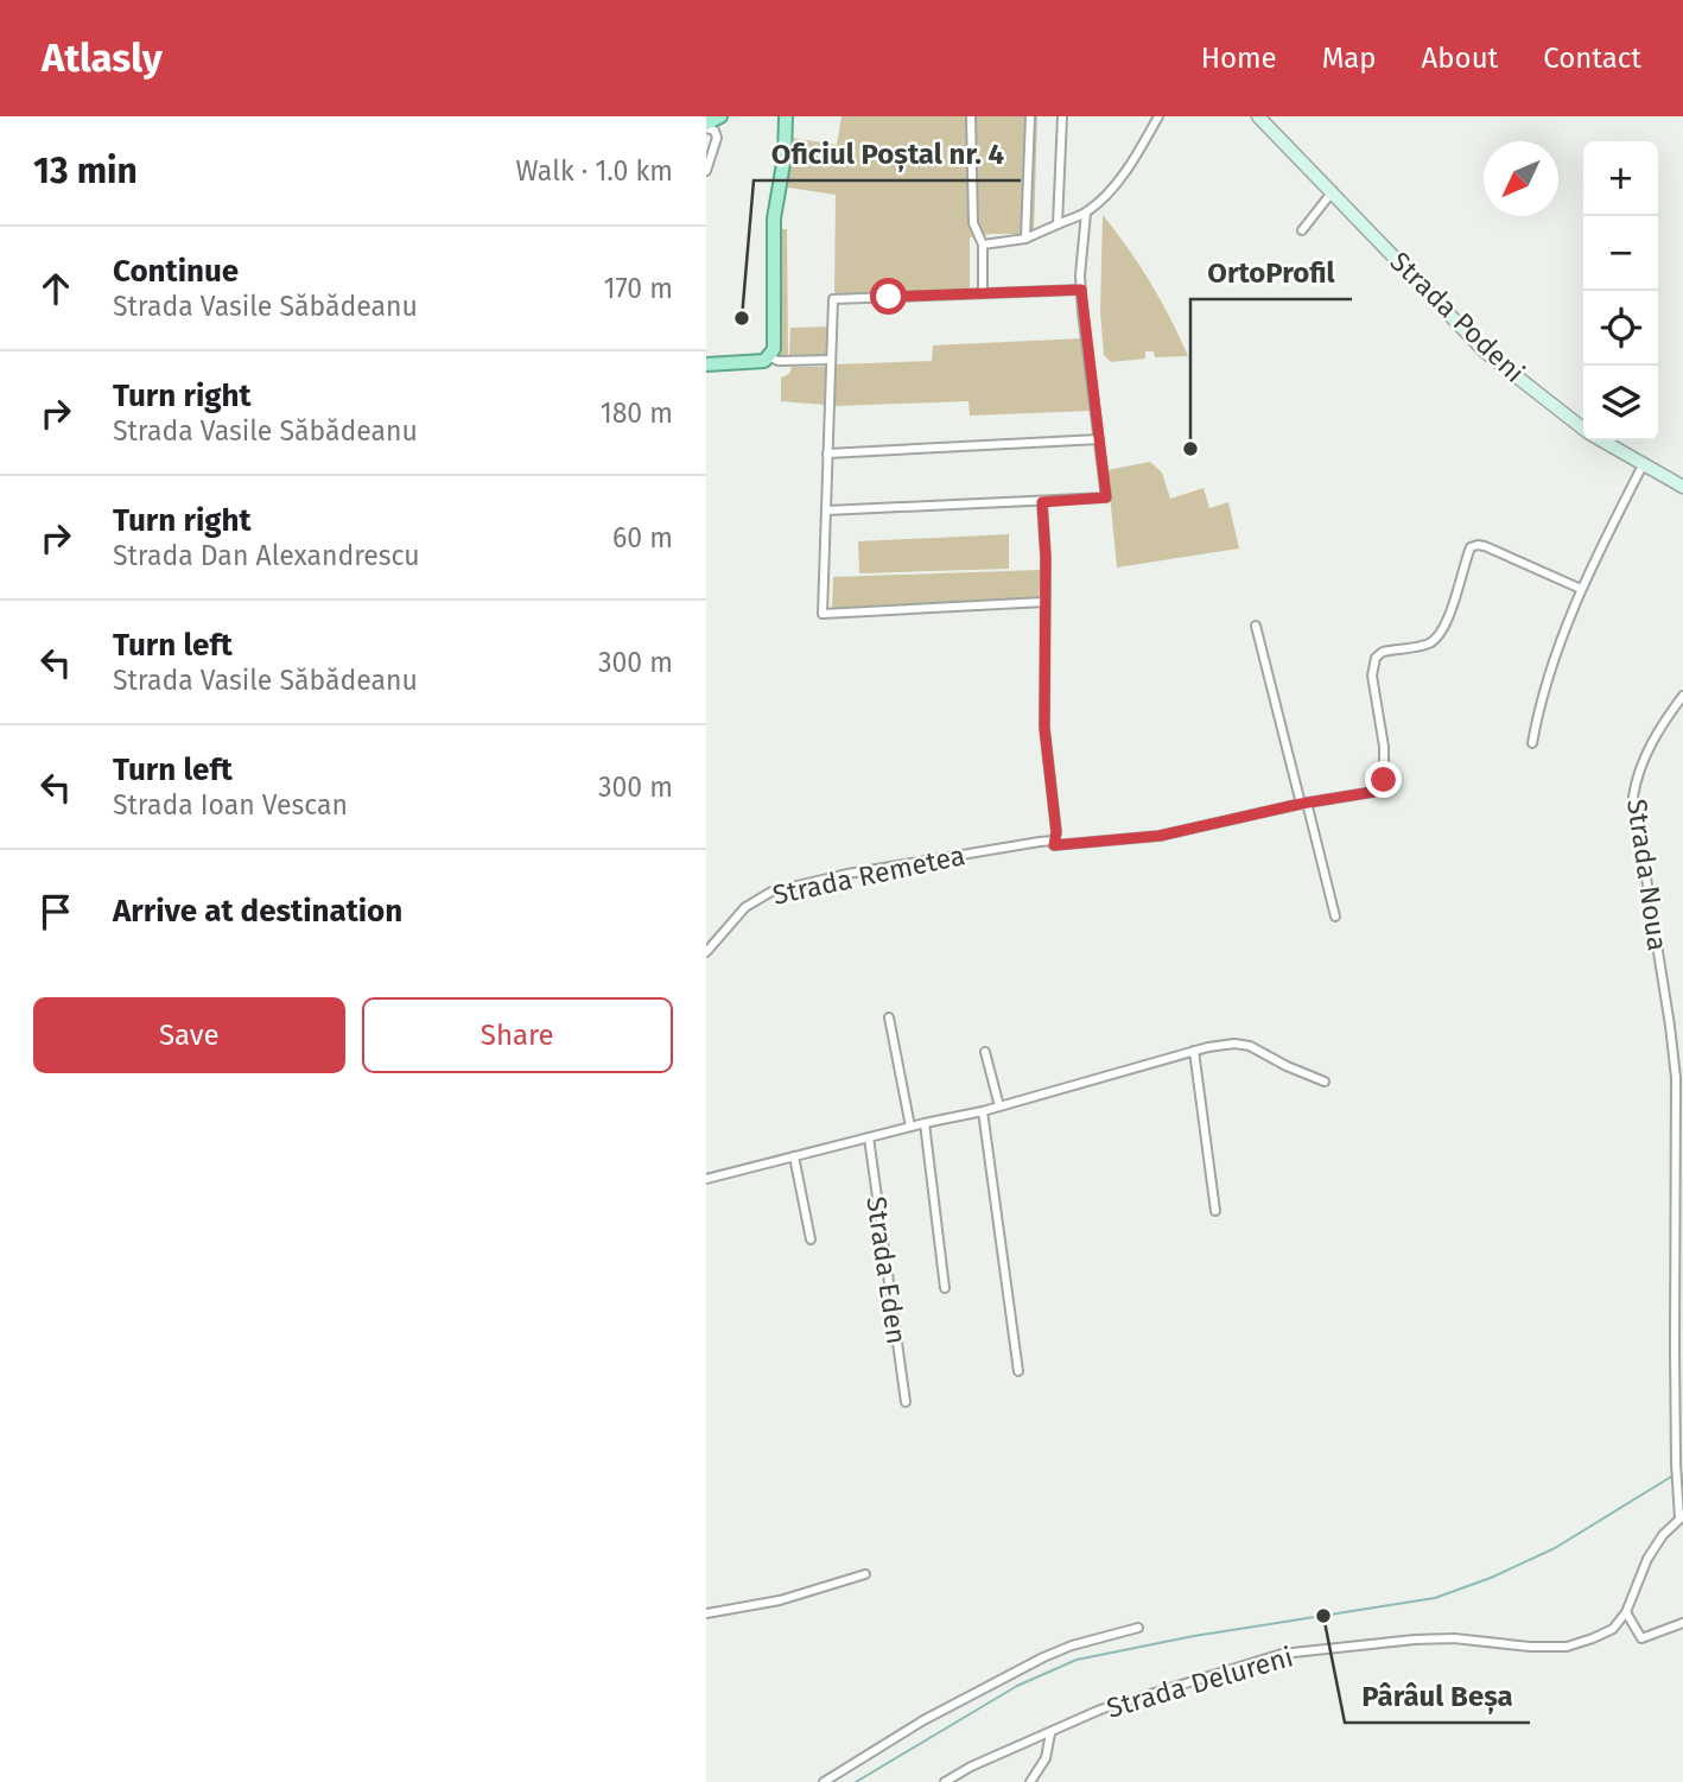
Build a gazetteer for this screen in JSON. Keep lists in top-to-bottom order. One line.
{"streets":{"main road":["Strada Podeni"],"street":["Strada Remetea","Strada Noua","Strada Eden","Strada Delureni"]},"places":["Oficiul Poștal nr. 4","OrtoProfil","Pârâul Beșa"],"north":"bottom left","page":{"header":"Atlasly","nav":["Home","Map","About","Contact"],"heading":["13 min","Walk · 1.0 km"],"map_buttons":["+","−"],"list":[["Continue","Strada Vasile Săbădeanu","170 m"],["Turn right","Strada Vasile Săbădeanu","180 m"],["Turn right","Strada Dan Alexandrescu","60 m"],["Turn left","Strada Vasile Săbădeanu","300 m"],["Turn left","Strada Ioan Vescan","300 m"],"Arrive at destination"],"buttons":["Save","Share"]}}
